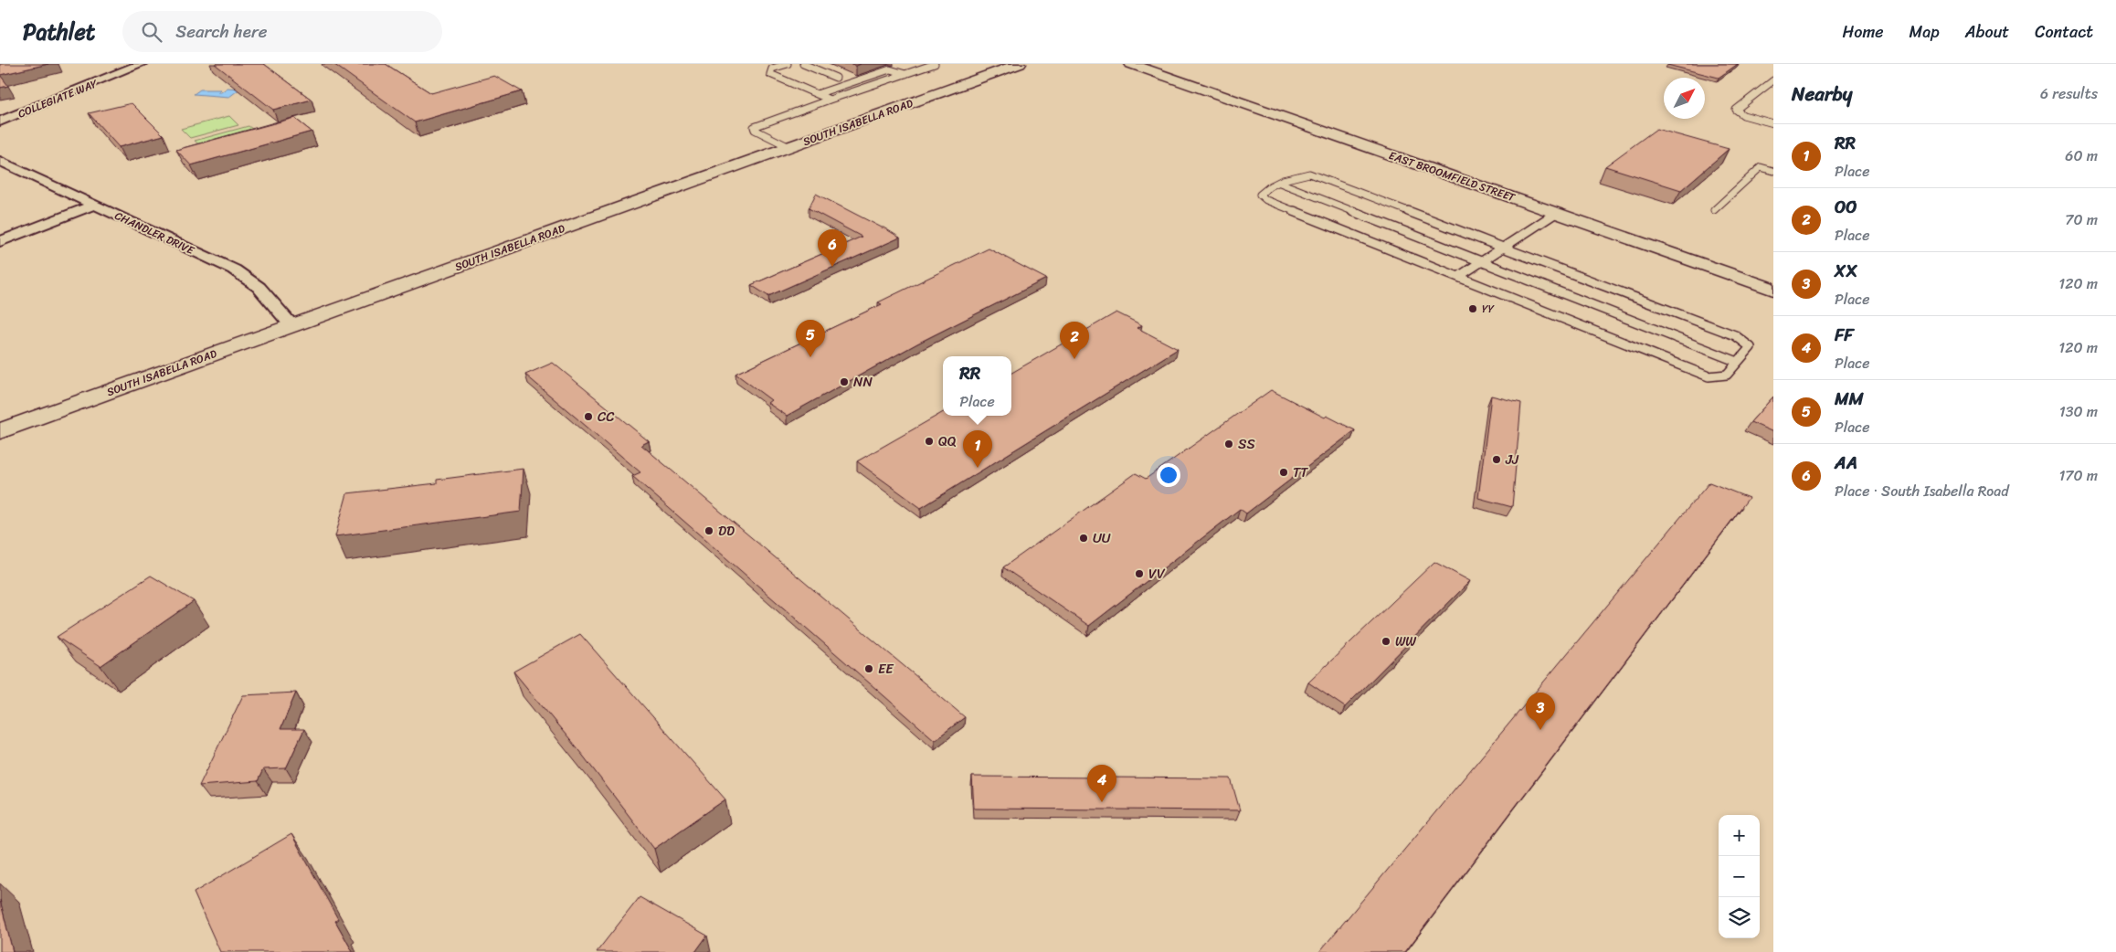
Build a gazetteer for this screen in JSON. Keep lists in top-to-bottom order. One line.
{"streets":{"main road":["SOUTH ISABELLA ROAD","EAST BROOMFIELD STREET"],"street":["COLLEGIATE WAY","CHANDLER DRIVE"]},"crossings":[["SOUTH ISABELLA ROAD","CHANDLER DRIVE"]],"places":["YY","NN","CC","QQ","SS","JJ","TT","DD","UU","VV","WW","EE"],"north":"top right","page":{"header":"Pathlet","search":"Search here","nav":["Home","Map","About","Contact"],"heading":["Nearby","6 results"],"list":[{"mark":"1","name":"RR","note":"Place","value":"60 m"},{"mark":"2","name":"OO","note":"Place","value":"70 m"},{"mark":"3","name":"XX","note":"Place","value":"120 m"},{"mark":"4","name":"FF","note":"Place","value":"120 m"},{"mark":"5","name":"MM","note":"Place","value":"130 m"},{"mark":"6","name":"AA","note":"Place · South Isabella Road","value":"170 m"}],"pins":["6","5","2","1","3","4"],"popup":["RR","Place"],"map_buttons":["+","−"]}}
